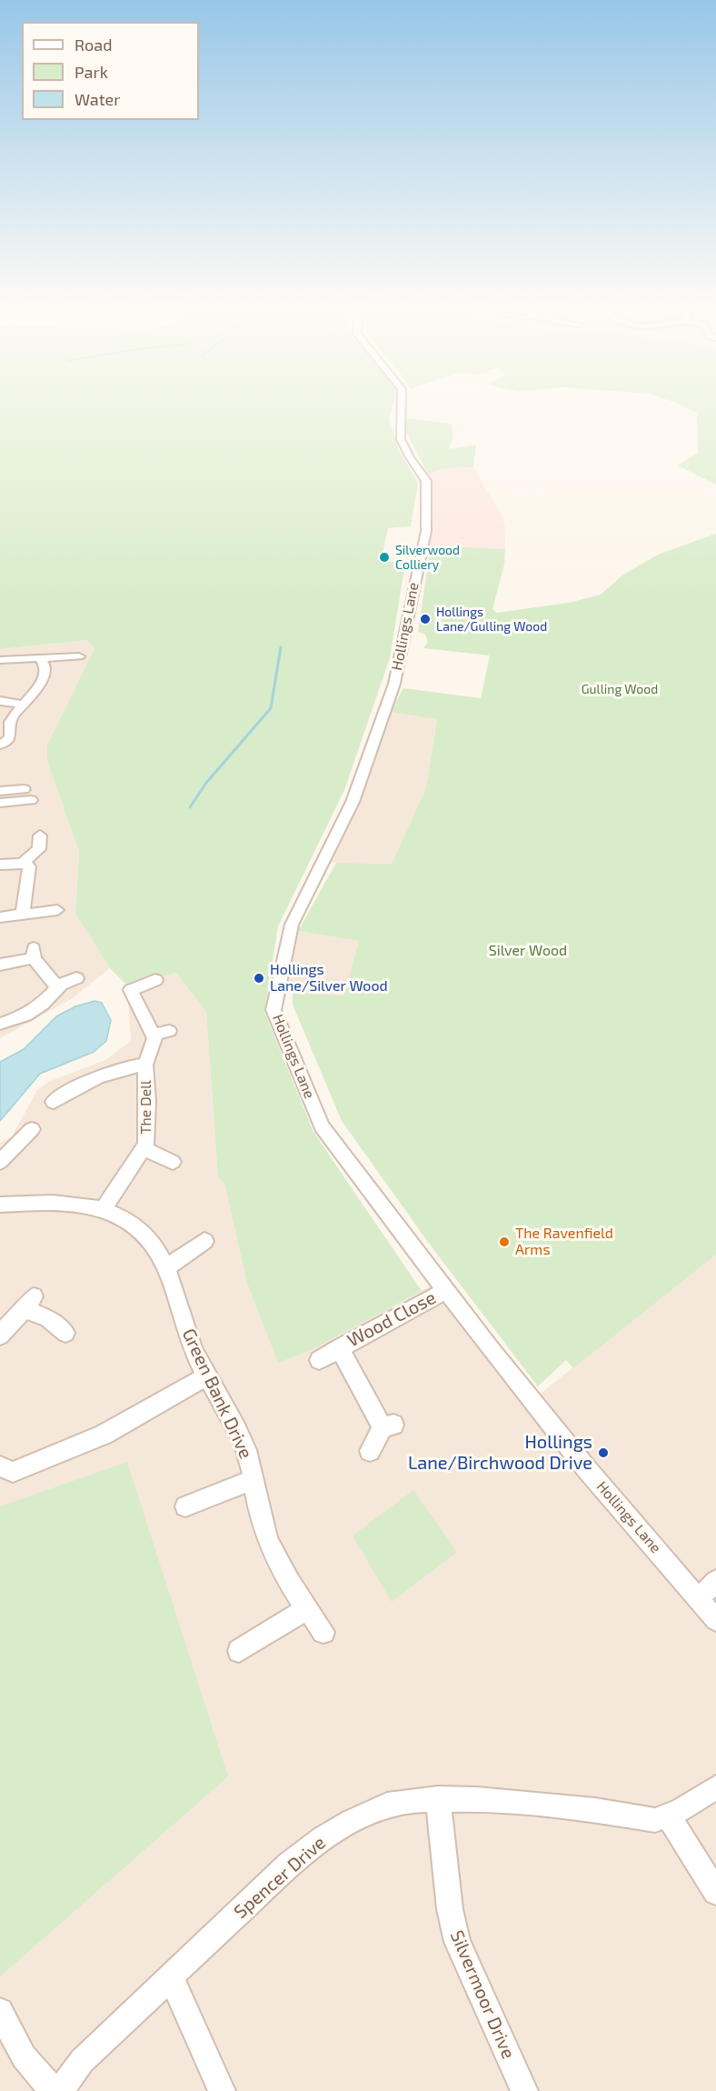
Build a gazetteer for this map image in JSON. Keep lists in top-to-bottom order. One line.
{"streets":{"street":["Hollings Lane","The Dell","Wood Close","Green Bank Drive","Spencer Drive","Silvermoor Drive"]},"crossings":[["Hollings Lane","Wood Close"],["The Dell","Green Bank Drive"],["Spencer Drive","Silvermoor Drive"]],"parks":["Gulling Wood","Silver Wood"],"places":["Silverwood Colliery","Hollings Lane/Gulling Wood","Hollings Lane/Silver Wood","The Ravenfield Arms","Hollings Lane/Birchwood Drive"],"legend":["Road","Park","Water"]}
